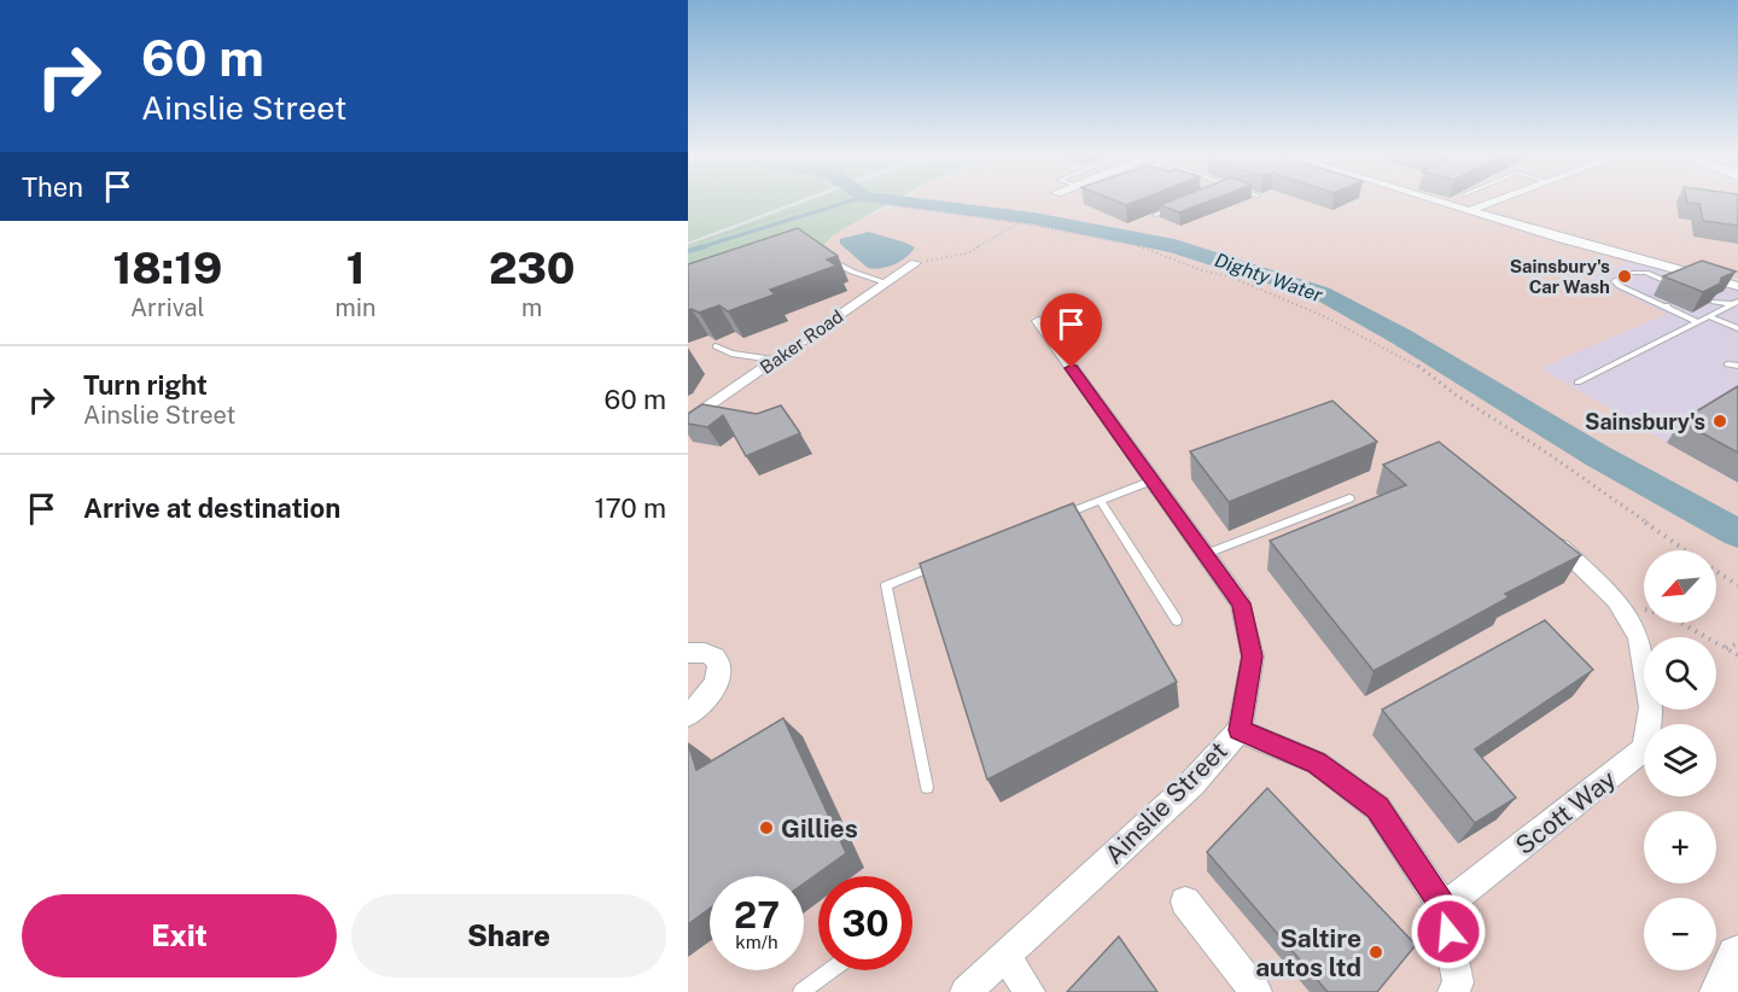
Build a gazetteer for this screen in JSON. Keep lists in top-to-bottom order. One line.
{"streets":{"street":["Baker Road","Ainslie Street","Scott Way"]},"water":["Dighty Water"],"places":["Sainsbury's Car Wash","Sainsbury's","Gillies","Saltire autos ltd"],"north":"bottom left","page":{"turn":["60 m","Ainslie Street"],"then":"Then","eta":["18:19","Arrival","1","min","230","m"],"list":[{"name":"Turn right","note":"Ainslie Street","value":"60 m"},{"name":"Arrive at destination","value":"170 m"}],"map_buttons":["+","−"],"speed":"27 km/h","limit":"30","buttons":["Exit","Share"]}}
